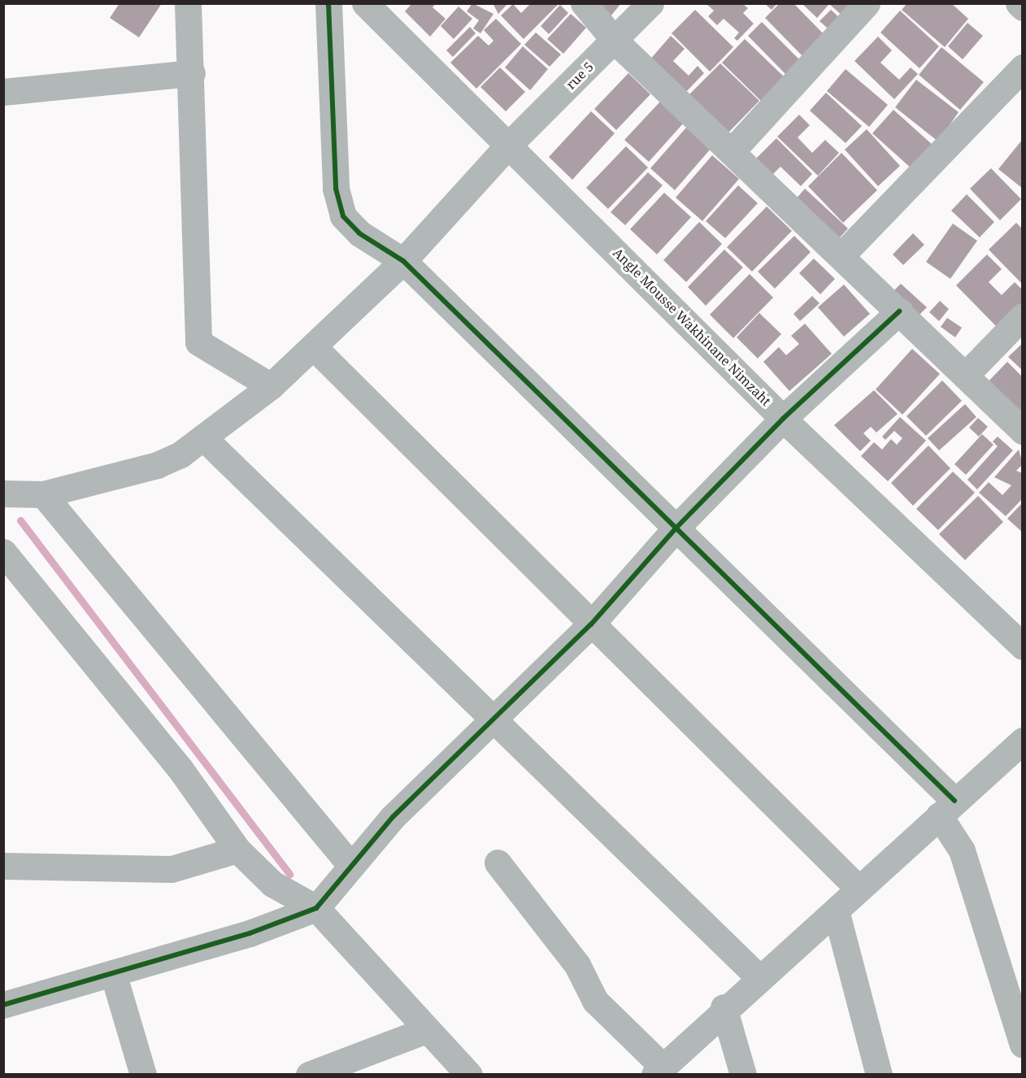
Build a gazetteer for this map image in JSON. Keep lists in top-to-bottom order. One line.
{"streets":{"street":["rue 5","Angle Mousse Wakhinane Nimzaht"]},"crossings":[["rue 5","Angle Mousse Wakhinane Nimzaht"]]}
